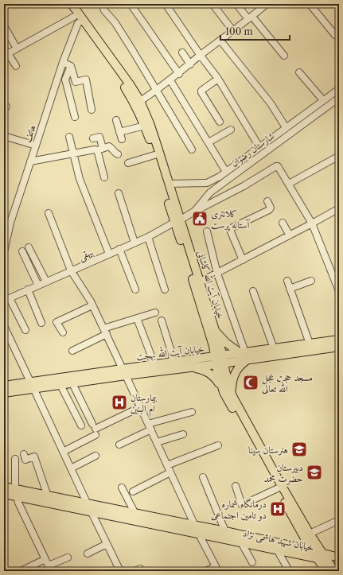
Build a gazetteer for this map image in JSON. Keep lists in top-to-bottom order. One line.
{"streets":{"main road":["خیابان آیت الله کاشانی","خیابان آیت الله بهجت","خیابان شهید هاشمی نژاد"],"street":["هاتف","شارستان رضوان","بیهقی"]},"crossings":[["هاتف","خیابان آیت الله کاشانی"],["شارستان رضوان","بیهقی"],["شارستان رضوان","خیابان آیت الله کاشانی"],["بیهقی","خیابان آیت الله کاشانی"],["خیابان آیت الله کاشانی","خیابان آیت الله بهجت"],["خیابان آیت الله کاشانی","خیابان شهید هاشمی نژاد"]],"places":{"public building":["کلانتری آستانه پرست"],"mosque":["مسجد حجت عجل الله تعالی"],"hospital":["بیمارستان ام البنین","درمانگاه شماره دو تامین اجتماعی"],"school or university":["هنرستان سینا","دبیرستان حضرت محمد"]},"scale_bar":"100 m"}
